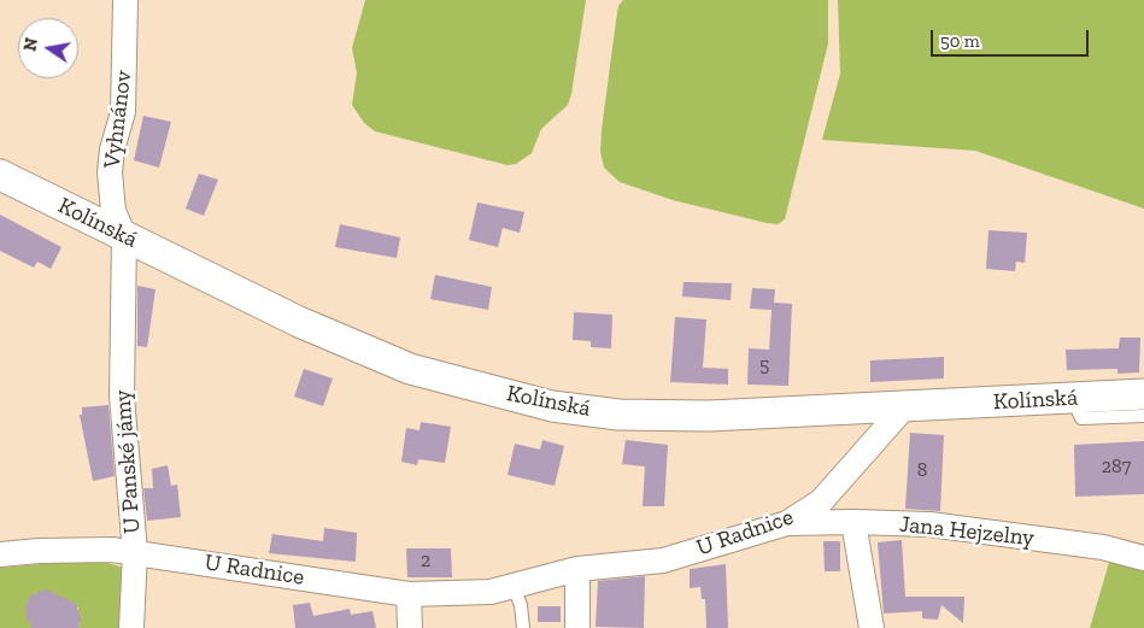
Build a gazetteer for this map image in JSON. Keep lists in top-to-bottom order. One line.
{"streets":{"street":["Vyhnánov","Kolínská","U Panské jámy","Jana Hejzelny","U Radnice"]},"crossings":[["Vyhnánov","Kolínská"],["Vyhnánov","U Panské jámy"],["Kolínská","U Panské jámy"],["Kolínská","U Radnice"],["U Panské jámy","U Radnice"],["Jana Hejzelny","U Radnice"]],"house_numbers":["5","287","8","2"],"scale_bar":"50 m","north":"left"}
